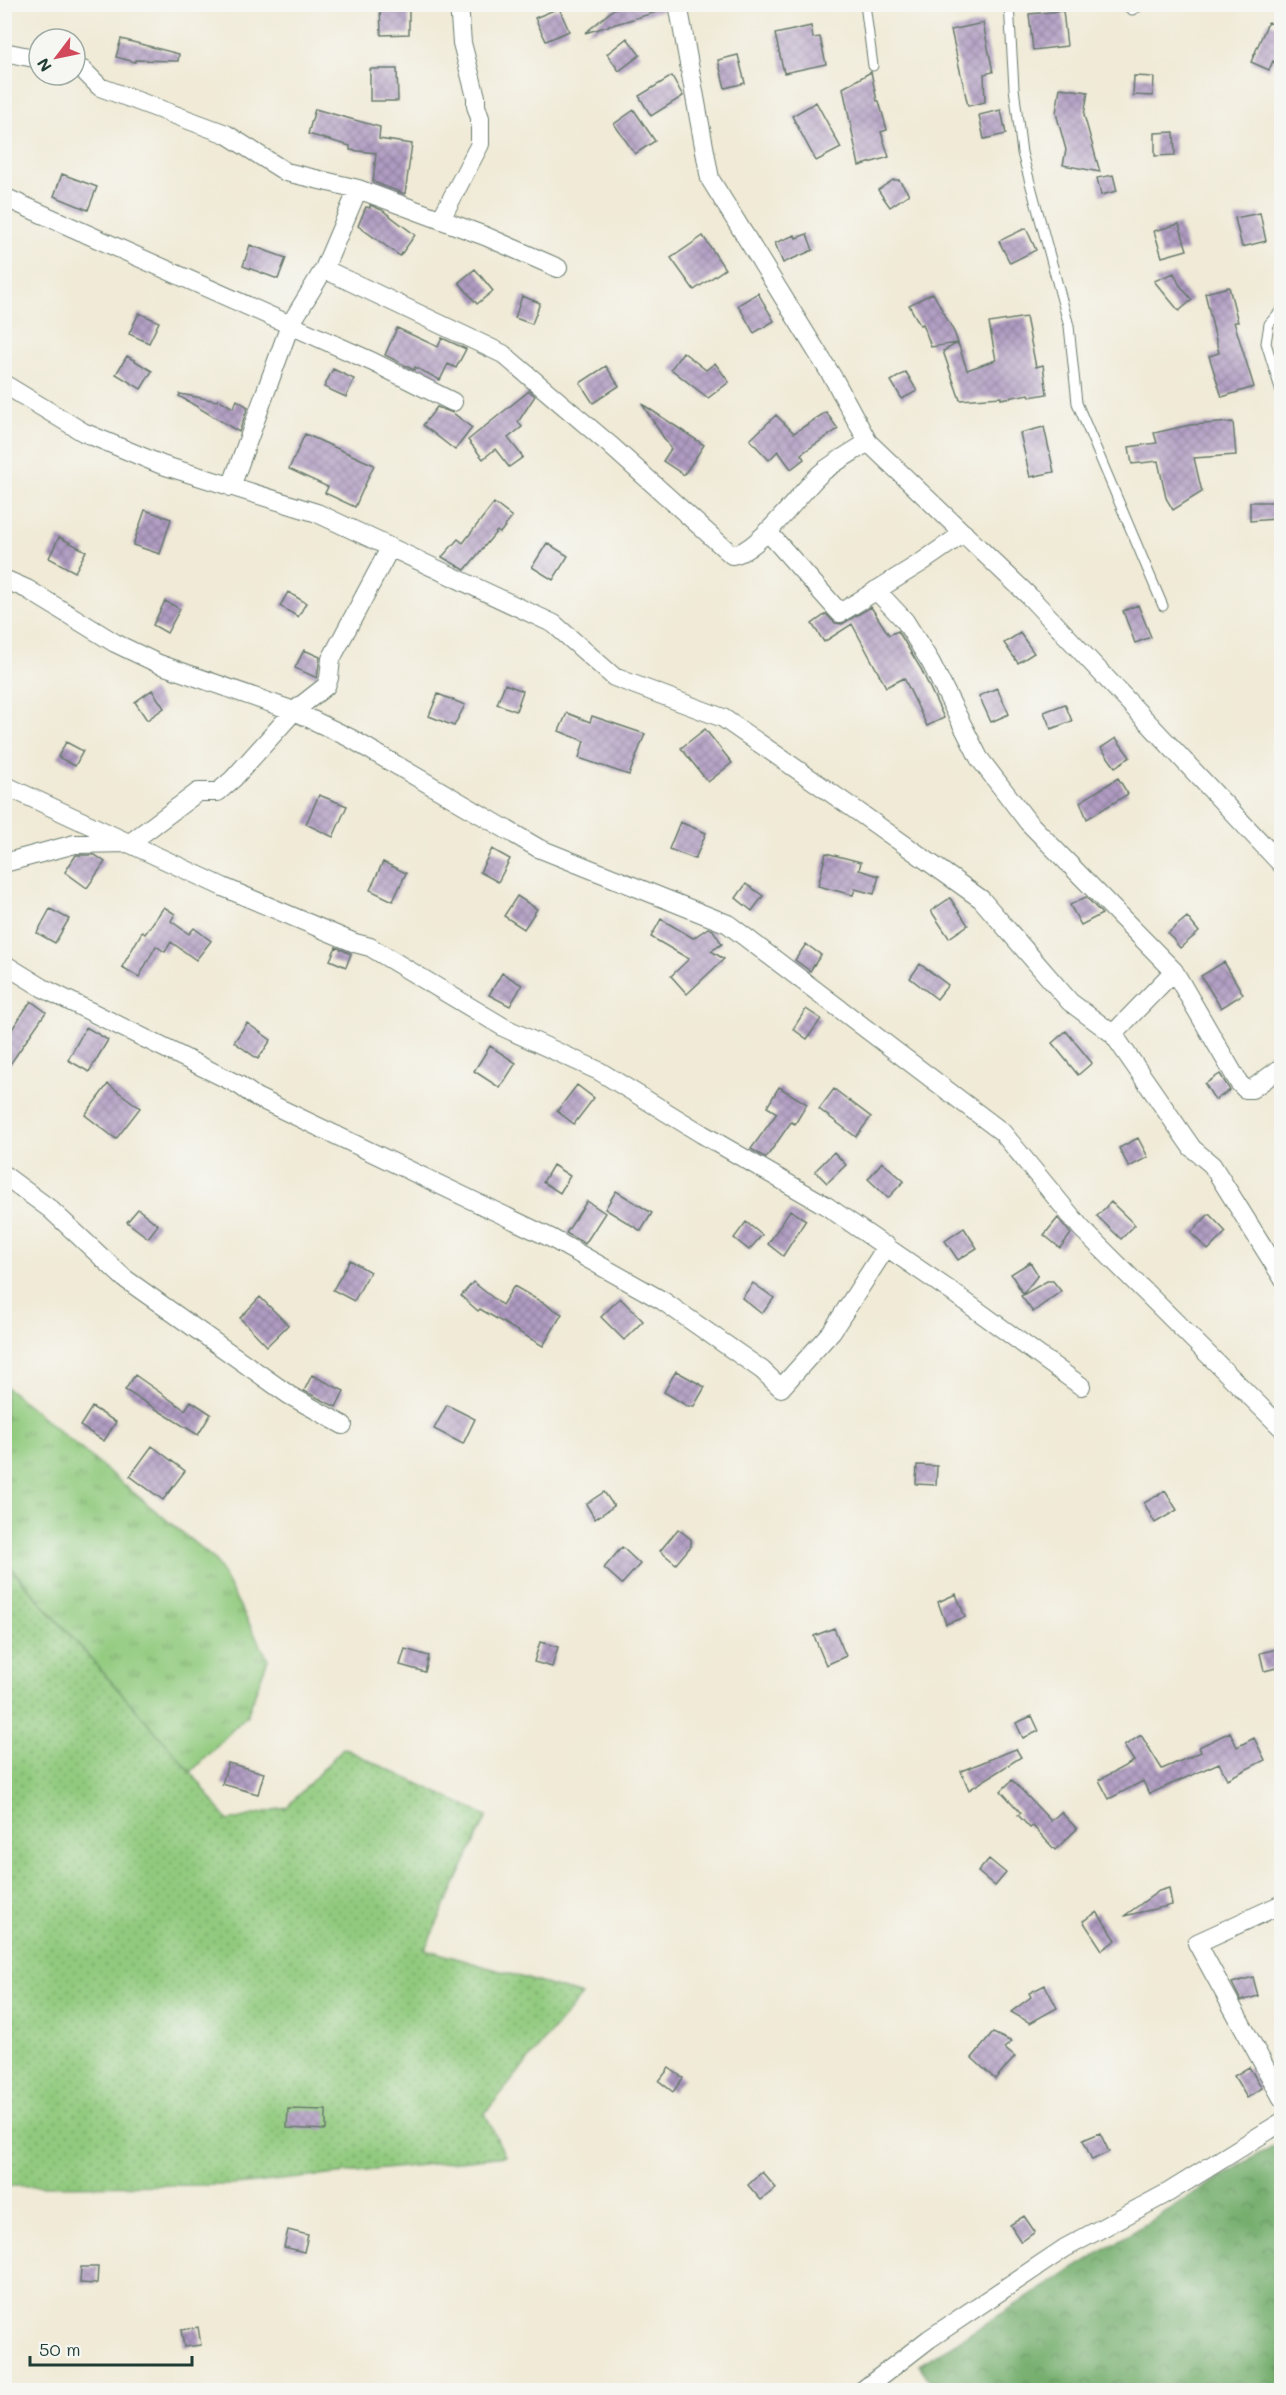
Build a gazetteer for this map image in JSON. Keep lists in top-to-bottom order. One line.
{"scale_bar":"50 m","north":"bottom left"}
